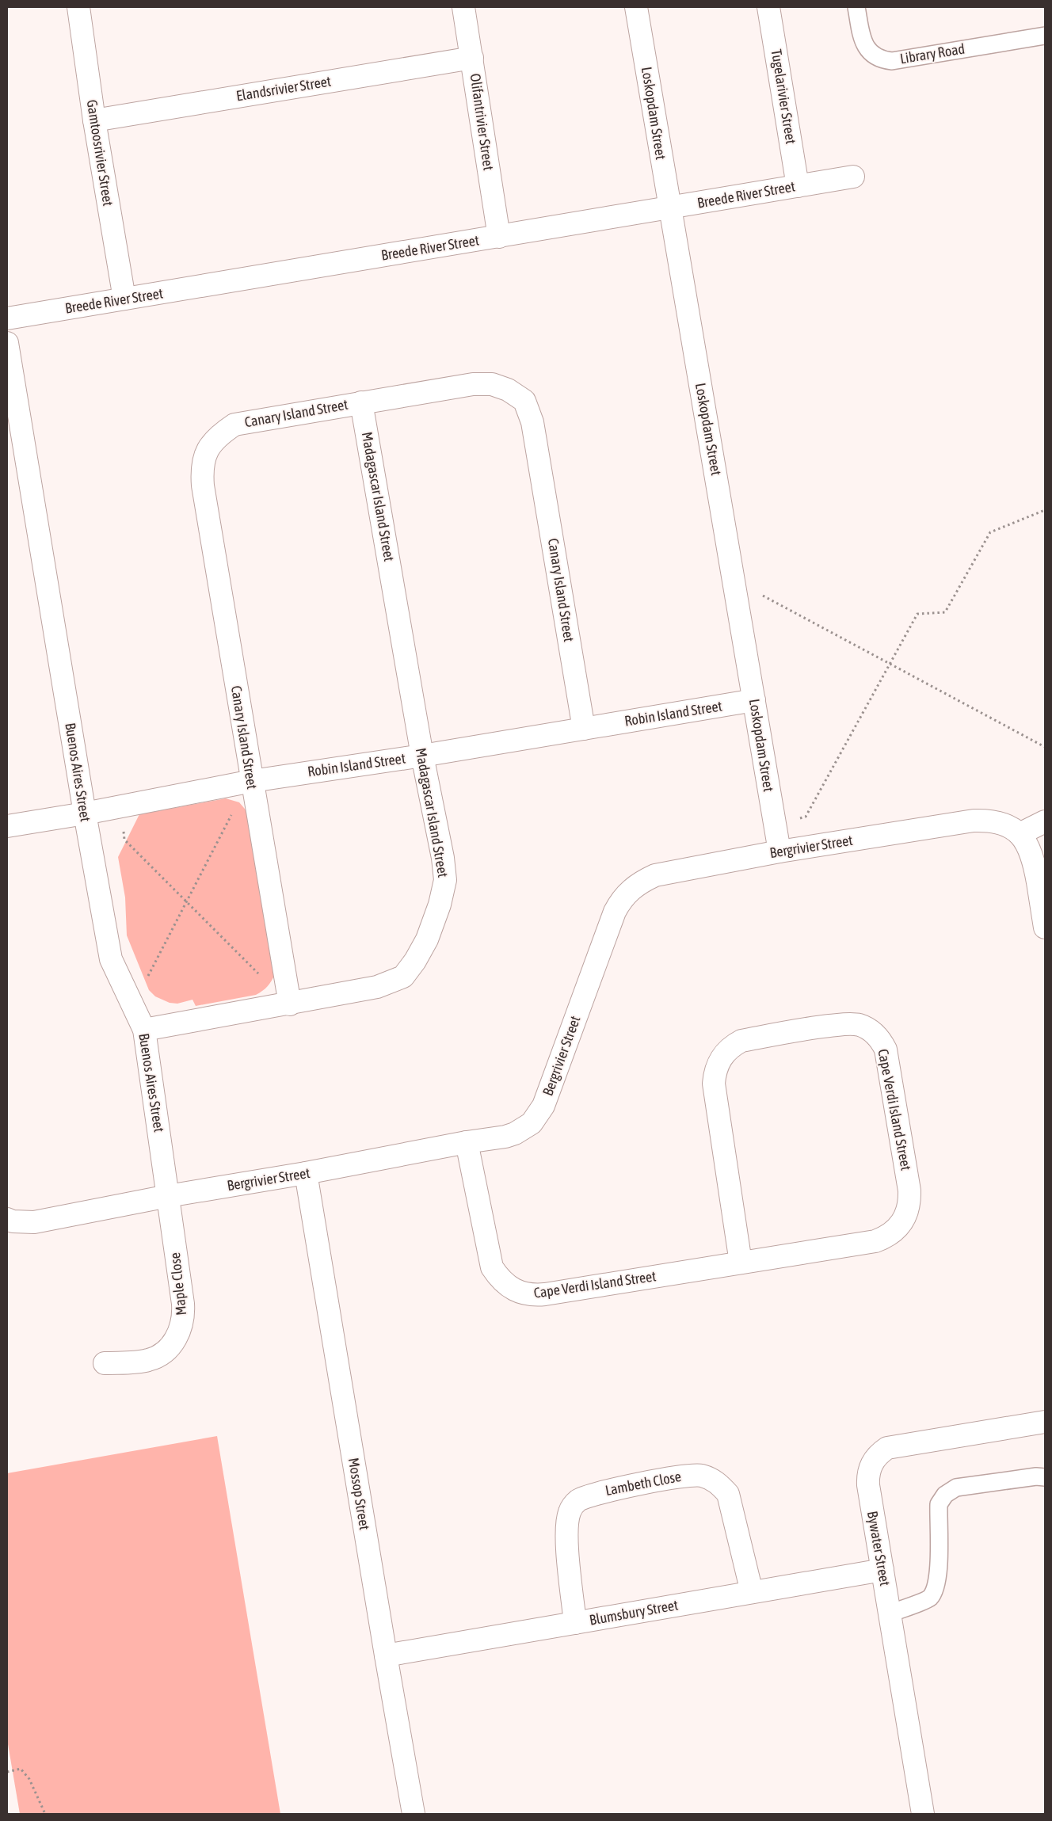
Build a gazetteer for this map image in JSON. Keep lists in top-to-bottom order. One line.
{"streets":{"street":["Elandsrivier Street","Tugelarivier Street","Loskopdam Street","Olifantrivier Street","Gamtoosrivier Street","Breede River Street","Canary Island Street","Madagascar Island Street","Robin Island Street","Buenos Aires Street","Bergrivier Street","Cape Verdi Island Street","Maple Close","Lambeth Close","Mossop Street","Bywater Street","Blumsbury Street"],"lane":["Library Road"]},"crossings":[["Elandsrivier Street","Olifantrivier Street"],["Elandsrivier Street","Gamtoosrivier Street"],["Tugelarivier Street","Breede River Street"],["Loskopdam Street","Breede River Street"],["Loskopdam Street","Robin Island Street"],["Loskopdam Street","Bergrivier Street"],["Olifantrivier Street","Breede River Street"],["Gamtoosrivier Street","Breede River Street"],["Canary Island Street","Madagascar Island Street"],["Canary Island Street","Robin Island Street"],["Madagascar Island Street","Robin Island Street"],["Madagascar Island Street","Buenos Aires Street"],["Robin Island Street","Buenos Aires Street"],["Buenos Aires Street","Bergrivier Street"],["Buenos Aires Street","Maple Close"],["Bergrivier Street","Cape Verdi Island Street"],["Bergrivier Street","Maple Close"],["Bergrivier Street","Mossop Street"],["Lambeth Close","Blumsbury Street"],["Mossop Street","Blumsbury Street"],["Bywater Street","Blumsbury Street"]]}
